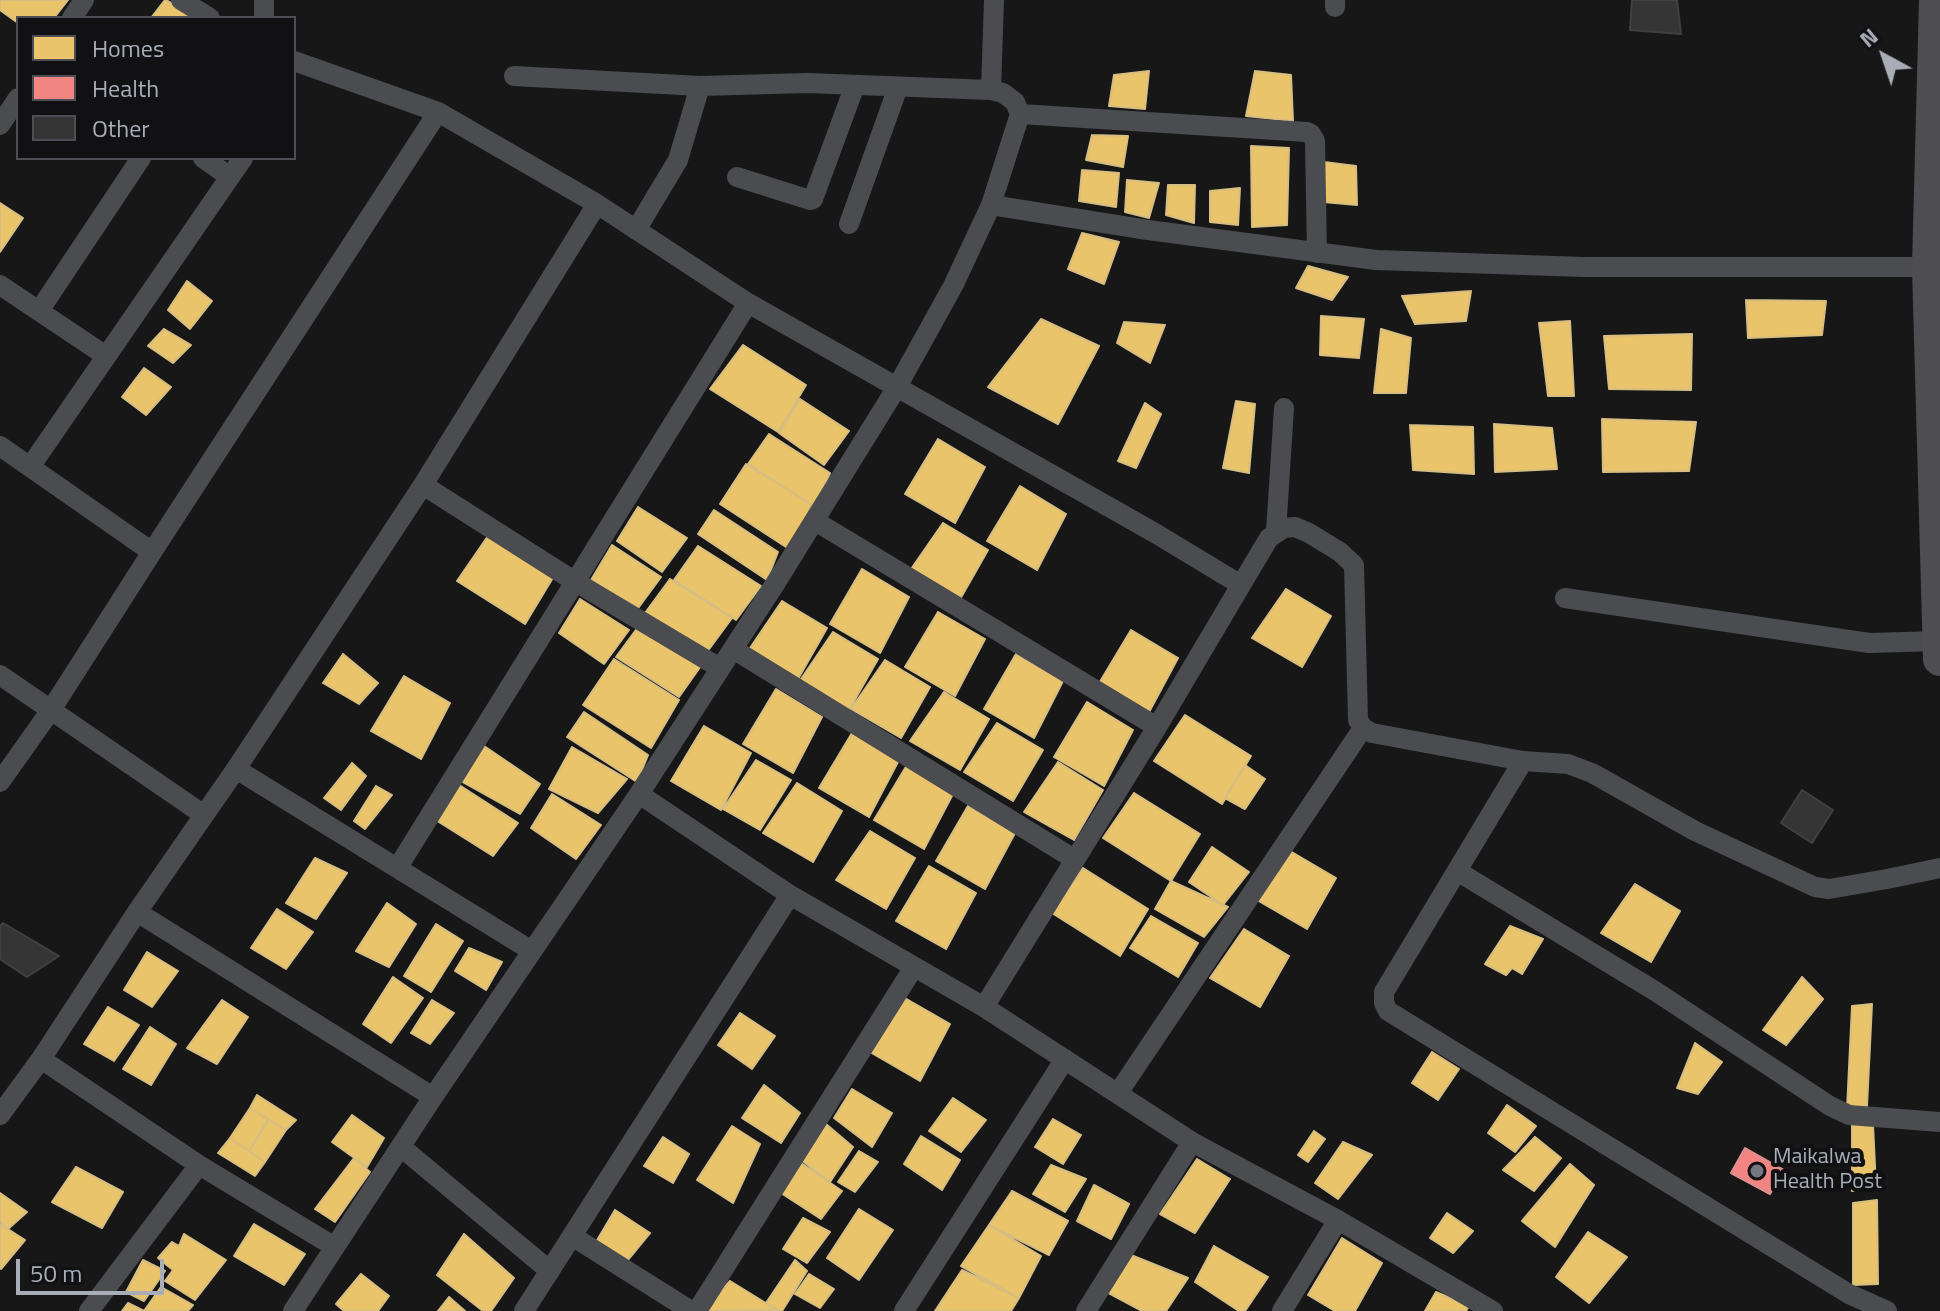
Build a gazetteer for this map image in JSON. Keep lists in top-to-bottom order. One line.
{"places":["Maikalwa Health Post"],"legend":["Homes","Health","Other"],"scale_bar":"50 m","north":"top left"}
